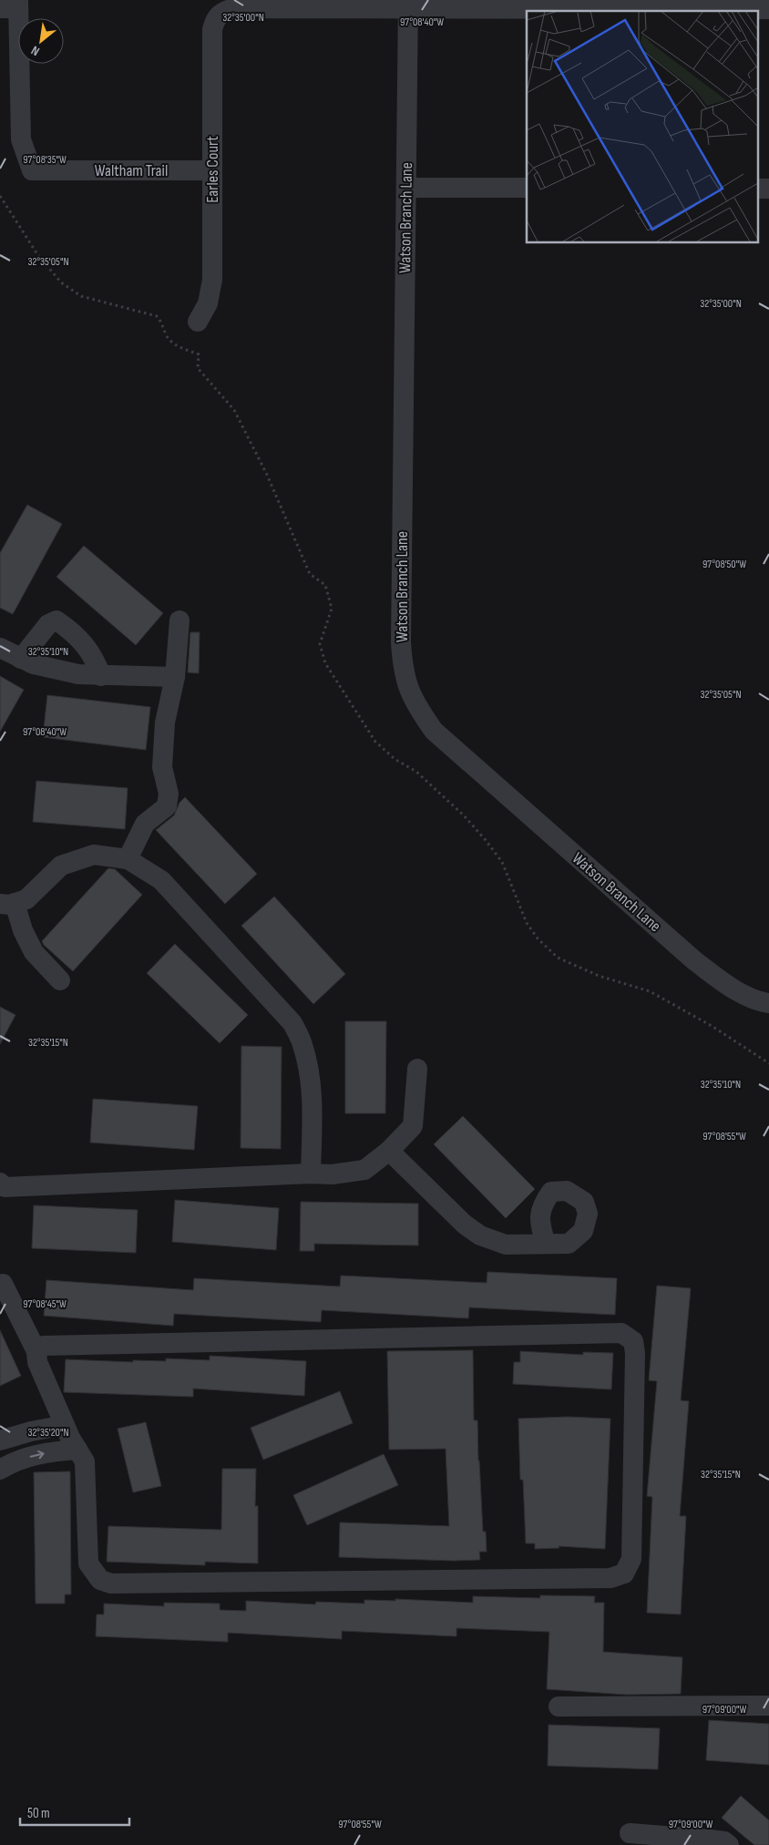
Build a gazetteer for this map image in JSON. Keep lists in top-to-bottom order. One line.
{"streets":{"street":["Earles Court","Waltham Trail","Watson Branch Lane"]},"crossings":[["Earles Court","Waltham Trail"],["Earles Court","Watson Branch Lane"]],"scale_bar":"50 m","north":"bottom left","coordinates":["32°35'00\"N","97°08'40\"W","97°08'35\"W","32°35'05\"N","97°08'50\"W","32°35'10\"N","32°35'15\"N","97°08'55\"W","97°08'45\"W","32°35'20\"N","97°09'00\"W"]}
